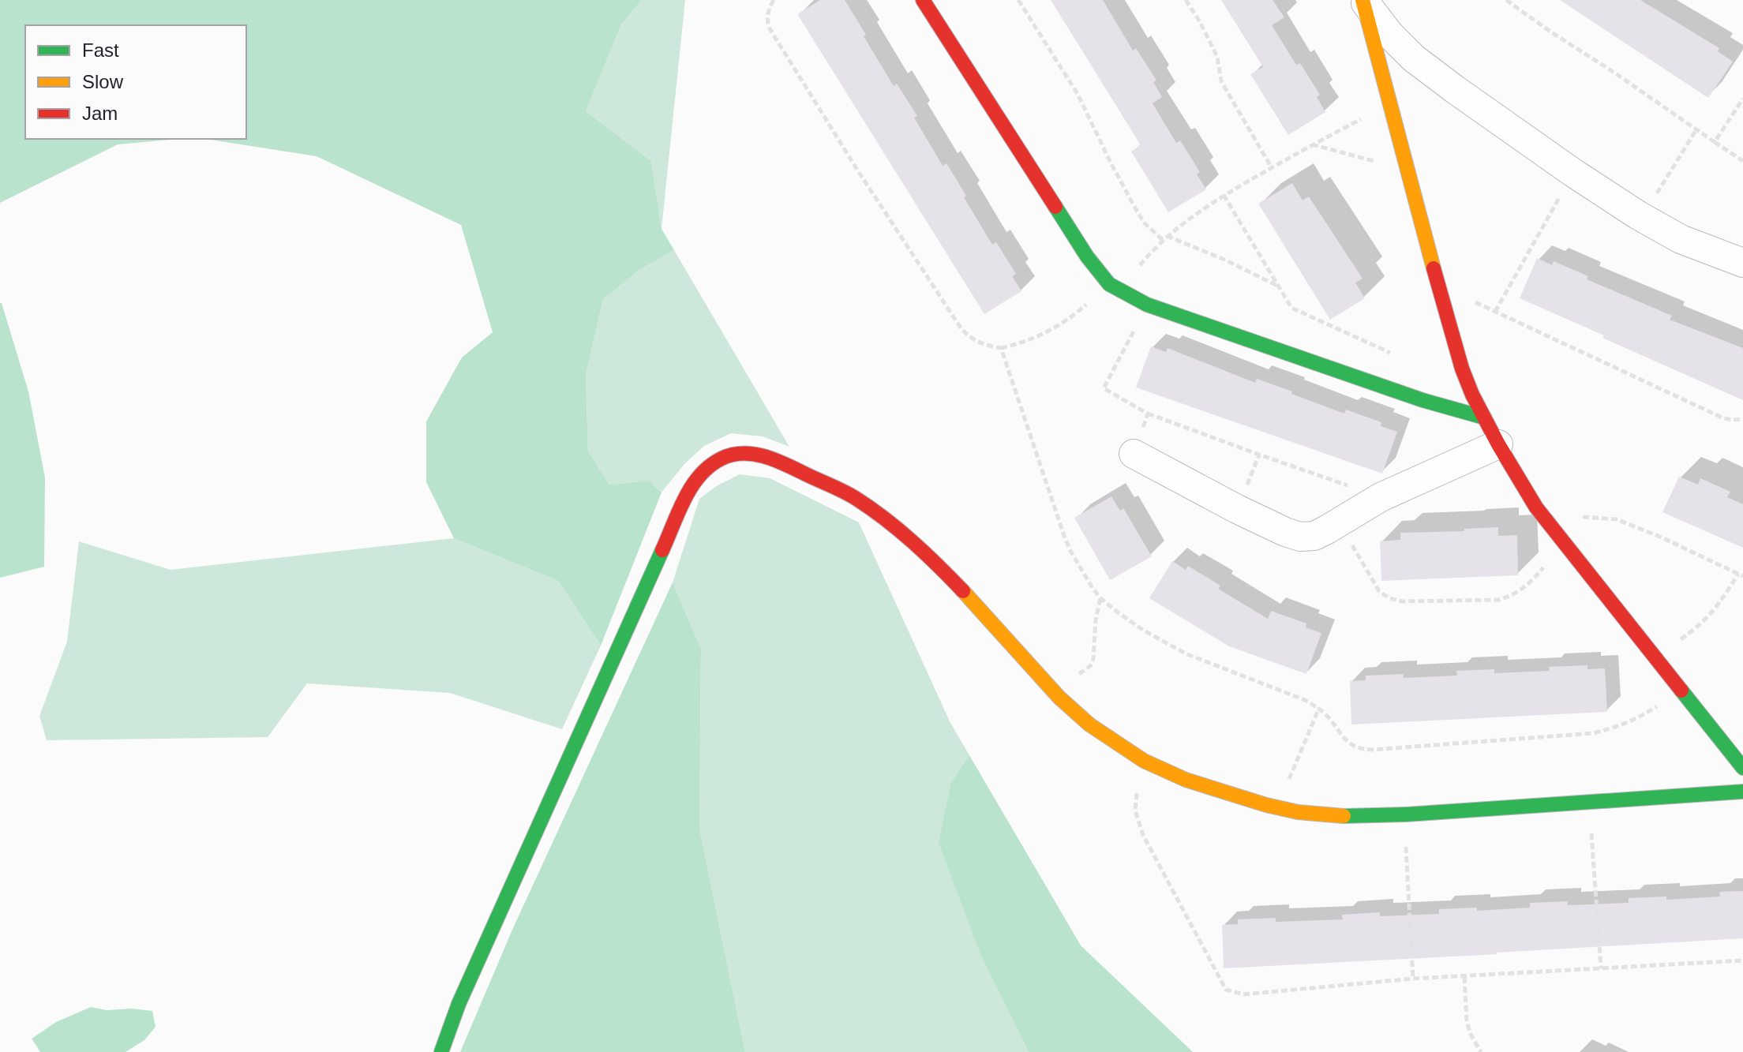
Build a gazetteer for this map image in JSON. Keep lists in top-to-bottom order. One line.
{"legend":["Fast","Slow","Jam"]}
